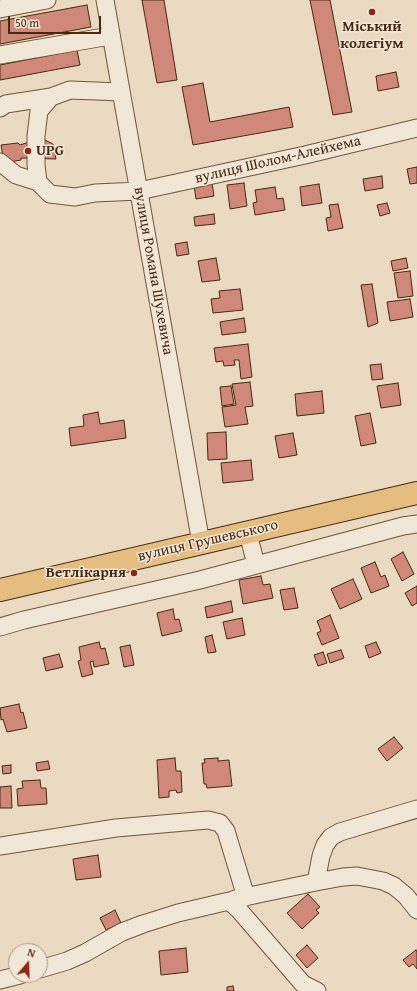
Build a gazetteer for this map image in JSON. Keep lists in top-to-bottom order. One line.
{"streets":{"highway":["вулиця Грушевського"],"street":["вулиця Шолом-Алейхема","вулиця Романа Шухевича"]},"crossings":[["вулиця Шолом-Алейхема","вулиця Романа Шухевича"],["вулиця Романа Шухевича","вулиця Грушевського"]],"places":["Міський колегіум","UPG","Ветлікарня"],"scale_bar":"50 m","north":"top"}
